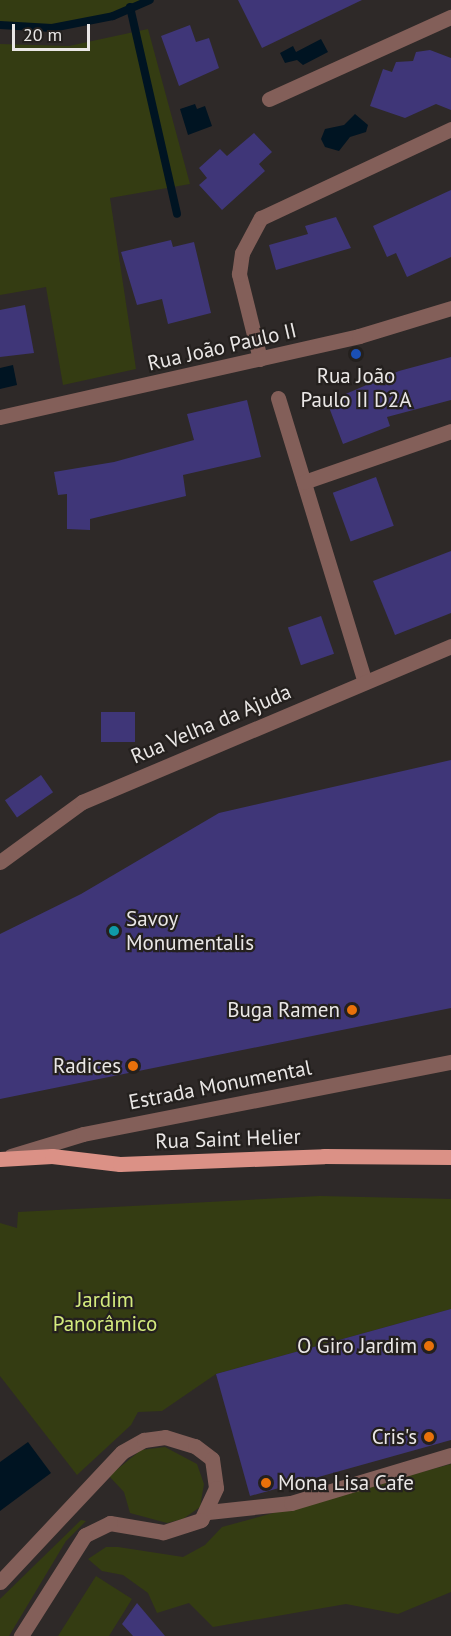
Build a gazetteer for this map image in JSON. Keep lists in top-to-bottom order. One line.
{"streets":{"main road":["Rua Saint Helier"],"street":["Rua João Paulo II","Rua Velha da Ajuda","Estrada Monumental"]},"crossings":[["Estrada Monumental","Rua Saint Helier"]],"parks":["Jardim Panorâmico"],"places":["Rua João Paulo II D2A","Savoy Monumentalis","Buga Ramen","Radices","O Giro Jardim","Cris's","Mona Lisa Cafe"],"scale_bar":"20 m"}
